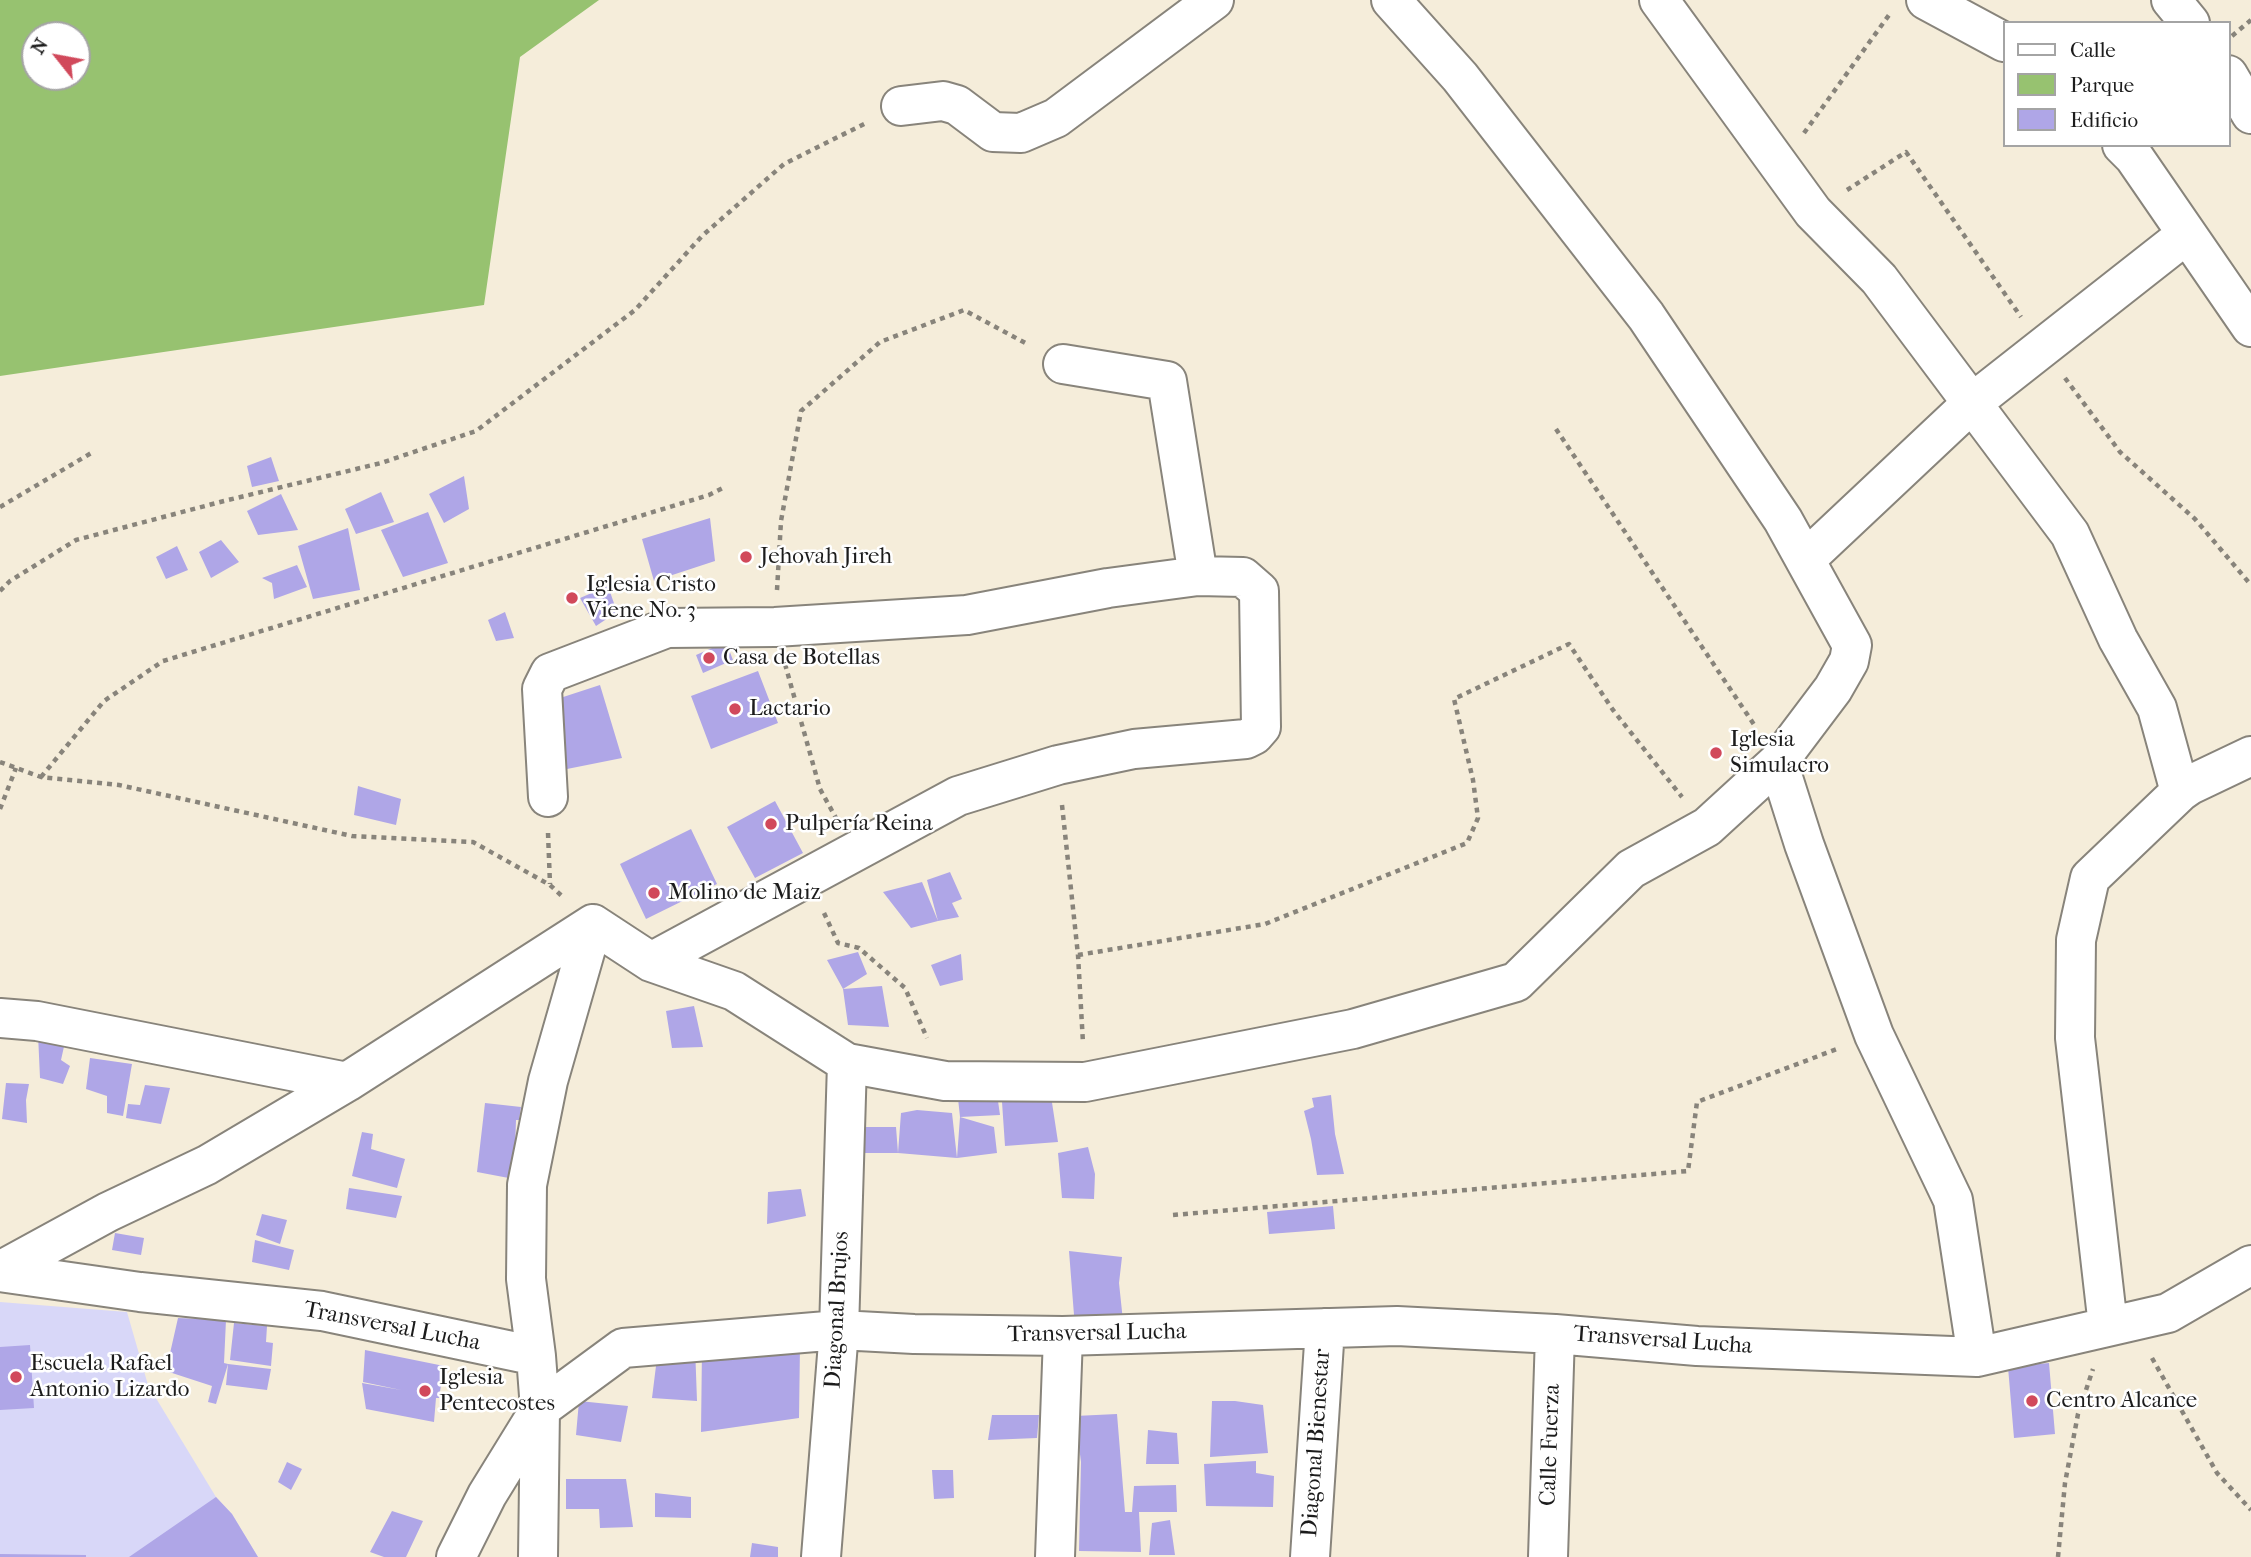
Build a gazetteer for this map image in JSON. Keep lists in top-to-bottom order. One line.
{"streets":{"street":["Diagonal Brujos","Transversal Lucha","Diagonal Bienestar","Calle Fuerza"]},"crossings":[["Diagonal Brujos","Transversal Lucha"],["Transversal Lucha","Diagonal Bienestar"],["Transversal Lucha","Calle Fuerza"]],"places":["Jehovah Jireh","Iglesia Cristo Viene No. 3","Casa de Botellas","Lactario","Iglesia Simulacro","Pulpería Reina","Molino de Maiz","Escuela Rafael Antonio Lizardo","Iglesia Pentecostes","Centro Alcance"],"legend":["Calle","Parque","Edificio"],"north":"top left"}
